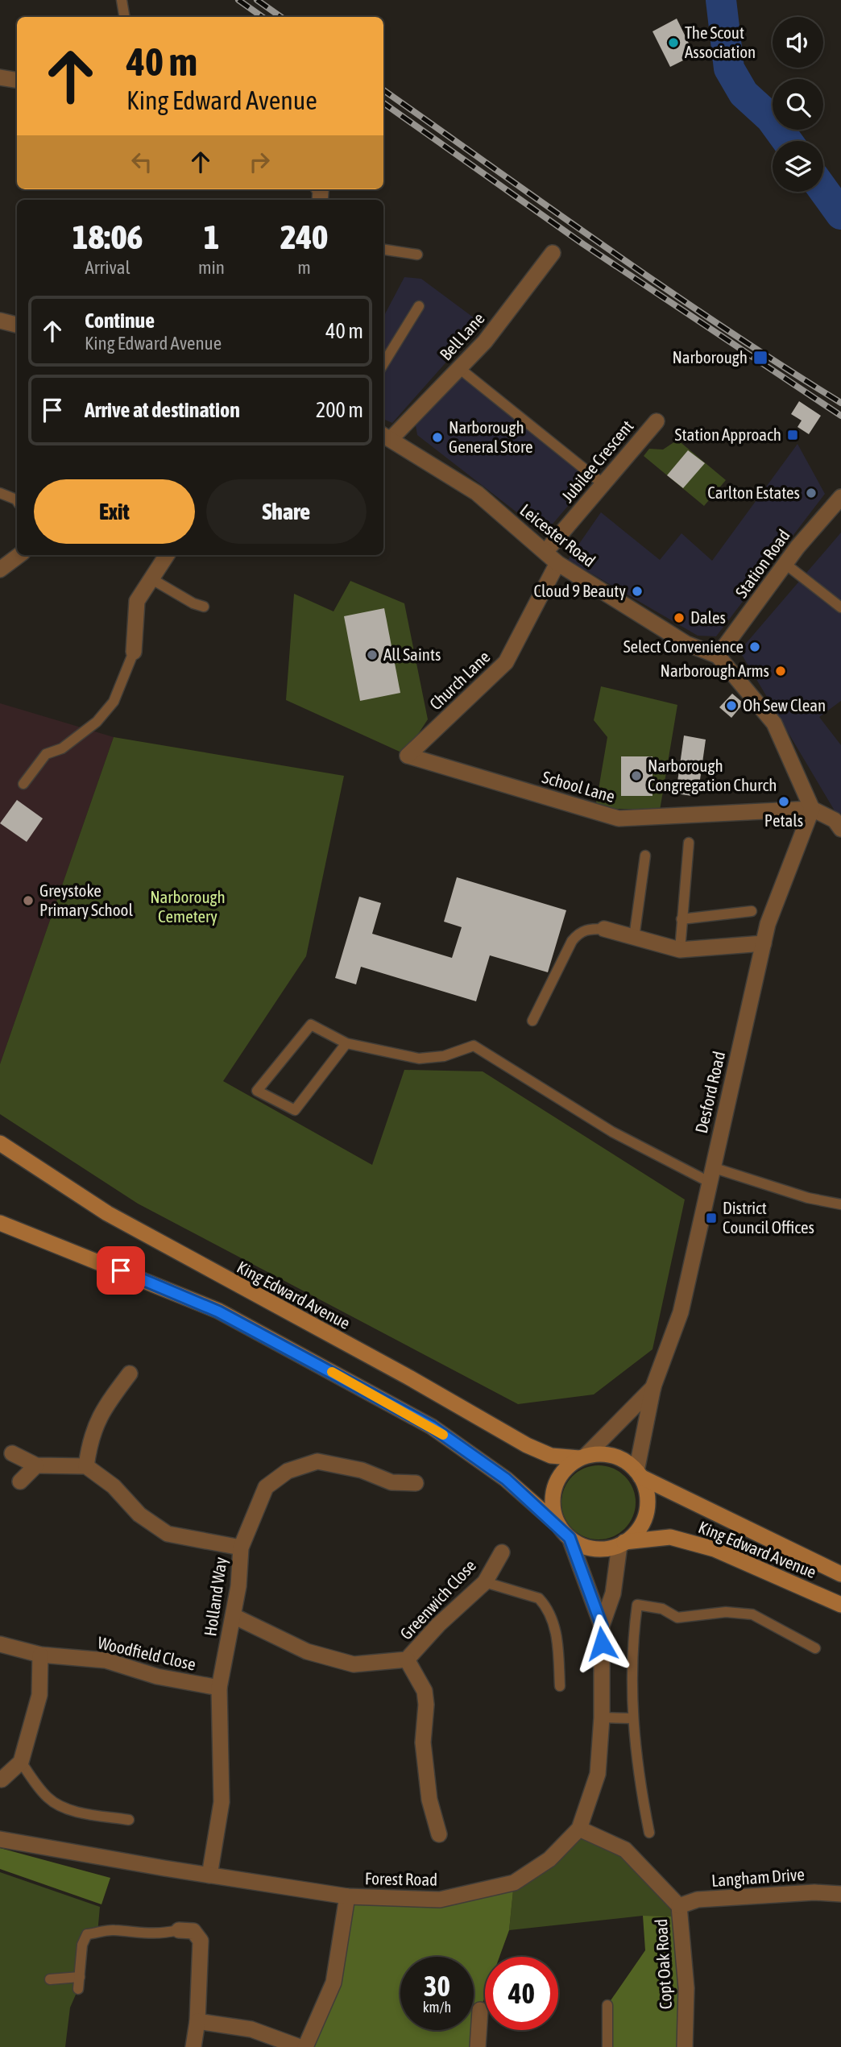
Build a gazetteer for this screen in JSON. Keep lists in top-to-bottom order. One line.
{"streets":{"main road":["King Edward Avenue"],"street":["Bell Lane","Jubilee Crescent","Leicester Road","Station Road","Church Lane","School Lane","Desford Road","Holland Way","Greenwich Close","Woodfield Close","Langham Drive","Forest Road","Copt Oak Road"]},"crossings":[["Bell Lane","Leicester Road"],["Jubilee Crescent","Leicester Road"],["Leicester Road","Station Road"],["Leicester Road","Church Lane"],["Church Lane","School Lane"],["School Lane","Desford Road"],["Desford Road","King Edward Avenue"],["Desford Road","Forest Road"],["King Edward Avenue","Forest Road"],["Holland Way","Greenwich Close"],["Holland Way","Woodfield Close"],["Holland Way","Forest Road"],["Langham Drive","Copt Oak Road"],["Forest Road","Copt Oak Road"]],"parks":["Narborough Cemetery"],"places":{"other":["The Scout Association","Narborough General Store","Carlton Estates","Cloud 9 Beauty","Dales","Select Convenience","All Saints","Narborough Arms","Oh Sew Clean","Narborough Congregation Church","Petals","Greystoke Primary School"],"transit":["Narborough","Station Approach","District Council Offices"]},"page":{"turn":["40 m","King Edward Avenue"],"eta":["18:06","Arrival","1","min","240","m"],"list":[{"name":"Continue","note":"King Edward Avenue","value":"40 m"},{"name":"Arrive at destination","value":"200 m"}],"buttons":["Exit","Share"],"speed":"30 km/h","limit":"40"}}
